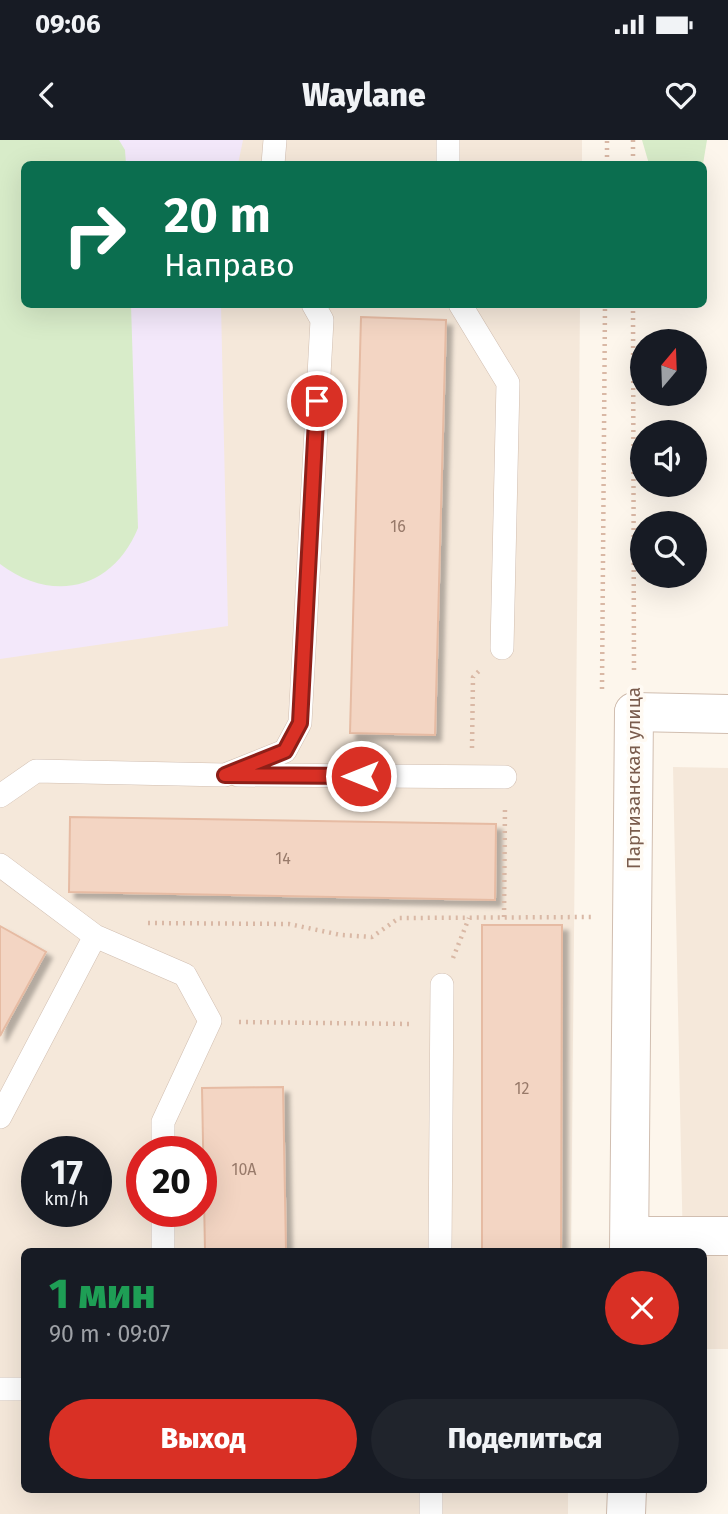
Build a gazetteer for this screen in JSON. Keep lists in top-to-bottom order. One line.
{"streets":{"street":["Партизанская улица"]},"house_numbers":["16","14","12","10А"],"north":"top","page":{"status":"09:06","header":"Waylane","turn":["20 m","Направо"],"speed":"17 km/h","limit":"20","heading":["1 мин","90 m · 09:07"],"buttons":["Выход","Поделиться"]}}
